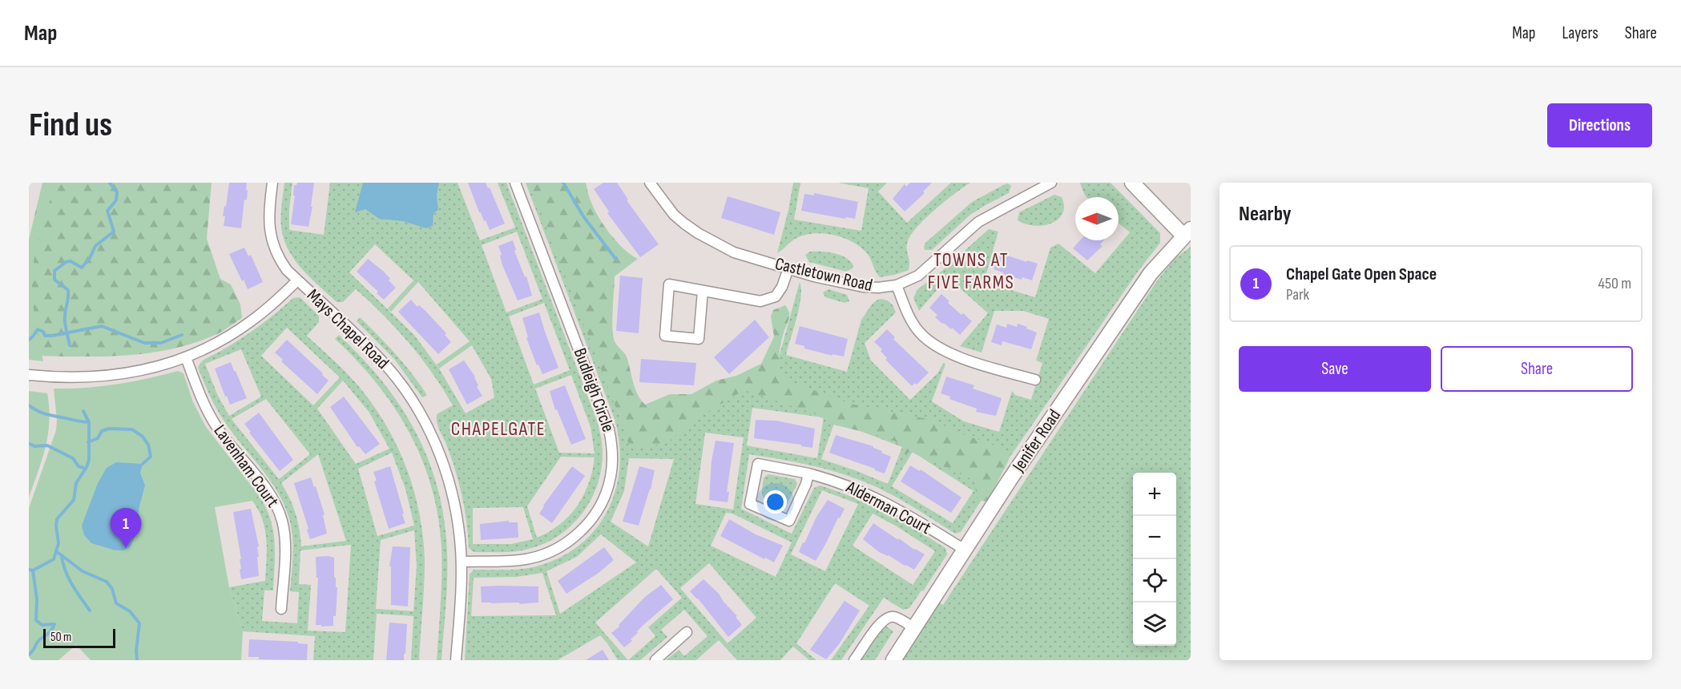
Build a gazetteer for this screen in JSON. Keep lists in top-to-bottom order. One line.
{"streets":{"street":["Castletown Road","Mays Chapel Road","Budleigh Circle","Jenifer Road","Lavenham Court","Alderman Court"]},"crossings":[["Mays Chapel Road","Budleigh Circle"],["Mays Chapel Road","Lavenham Court"],["Jenifer Road","Alderman Court"]],"districts":["TOWNS AT FIVE FARMS","CHAPELGATE"],"scale_bar":"50 m","north":"left","page":{"header":"Map","nav":["Map","Layers","Share"],"buttons":["Directions",["Save","Share"]],"title":"Find us","heading":"Nearby","list":[{"mark":"1","name":"Chapel Gate Open Space","note":"Park","value":"450 m"}],"map_buttons":["+","−"],"pins":"1","scale":"50 m"}}
